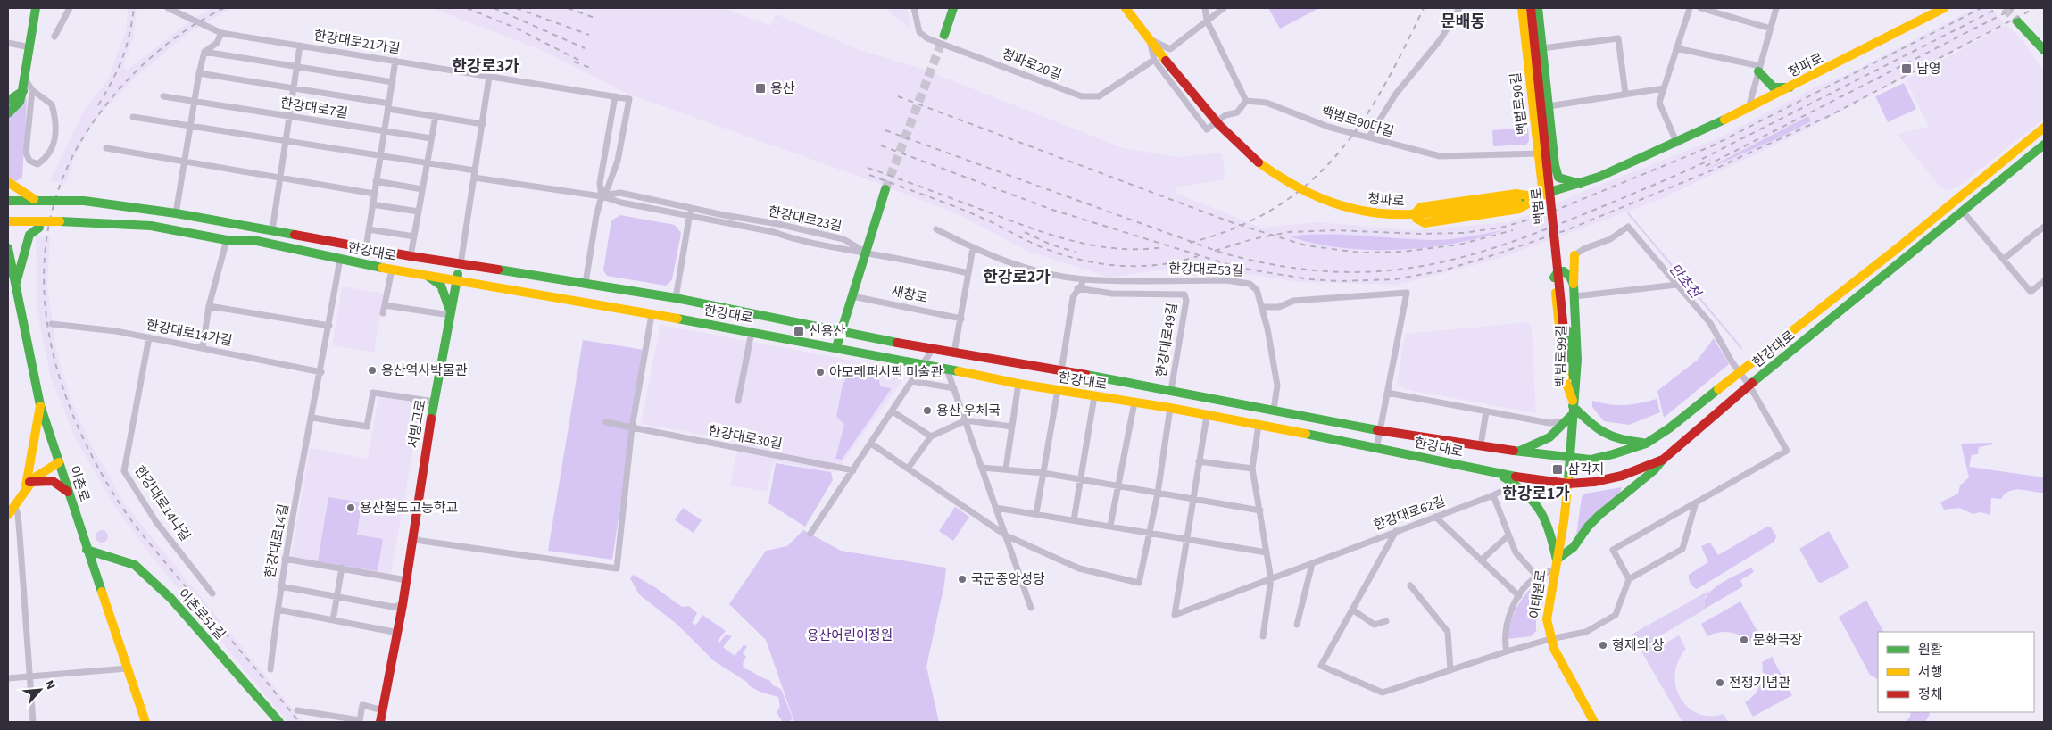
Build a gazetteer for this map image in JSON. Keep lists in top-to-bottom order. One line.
{"streets":{"main road":["청파로","백범로90길","백범로","한강대로","백범로99길","서빙고로","이촌로","이태원로","이촌로51길"],"street":["한강대로21가길","청파로20길","한강대로7길","백범로90다길","한강대로23길","한강대로53길","새창로","한강대로14가길","한강대로49길","한강대로30길","한강대로14나길","한강대로62길","한강대로14길"]},"crossings":[["청파로","백범로90길"],["백범로90길","백범로90다길"],["백범로","한강대로"],["백범로","백범로99길"],["백범로","이태원로"],["한강대로","한강대로53길"],["한강대로","한강대로49길"],["한강대로","서빙고로"],["한강대로","한강대로14길"],["한강대로","이태원로"],["한강대로14가길","한강대로14나길"],["한강대로14가길","한강대로14길"],["이촌로","이촌로51길"]],"districts":["문배동","한강로3가","한강로2가","한강로1가"],"water":["만초천"],"parks":["용산어린이정원"],"places":{"transit":["남영","용산","신용산","삼각지"],"other":["용산역사박물관","아모레퍼시픽 미술관","용산 우체국","용산철도고등학교","국군중앙성당","문화극장","형제의 상","전쟁기념관"]},"legend":["원활","서행","정체"],"north":"top right"}
